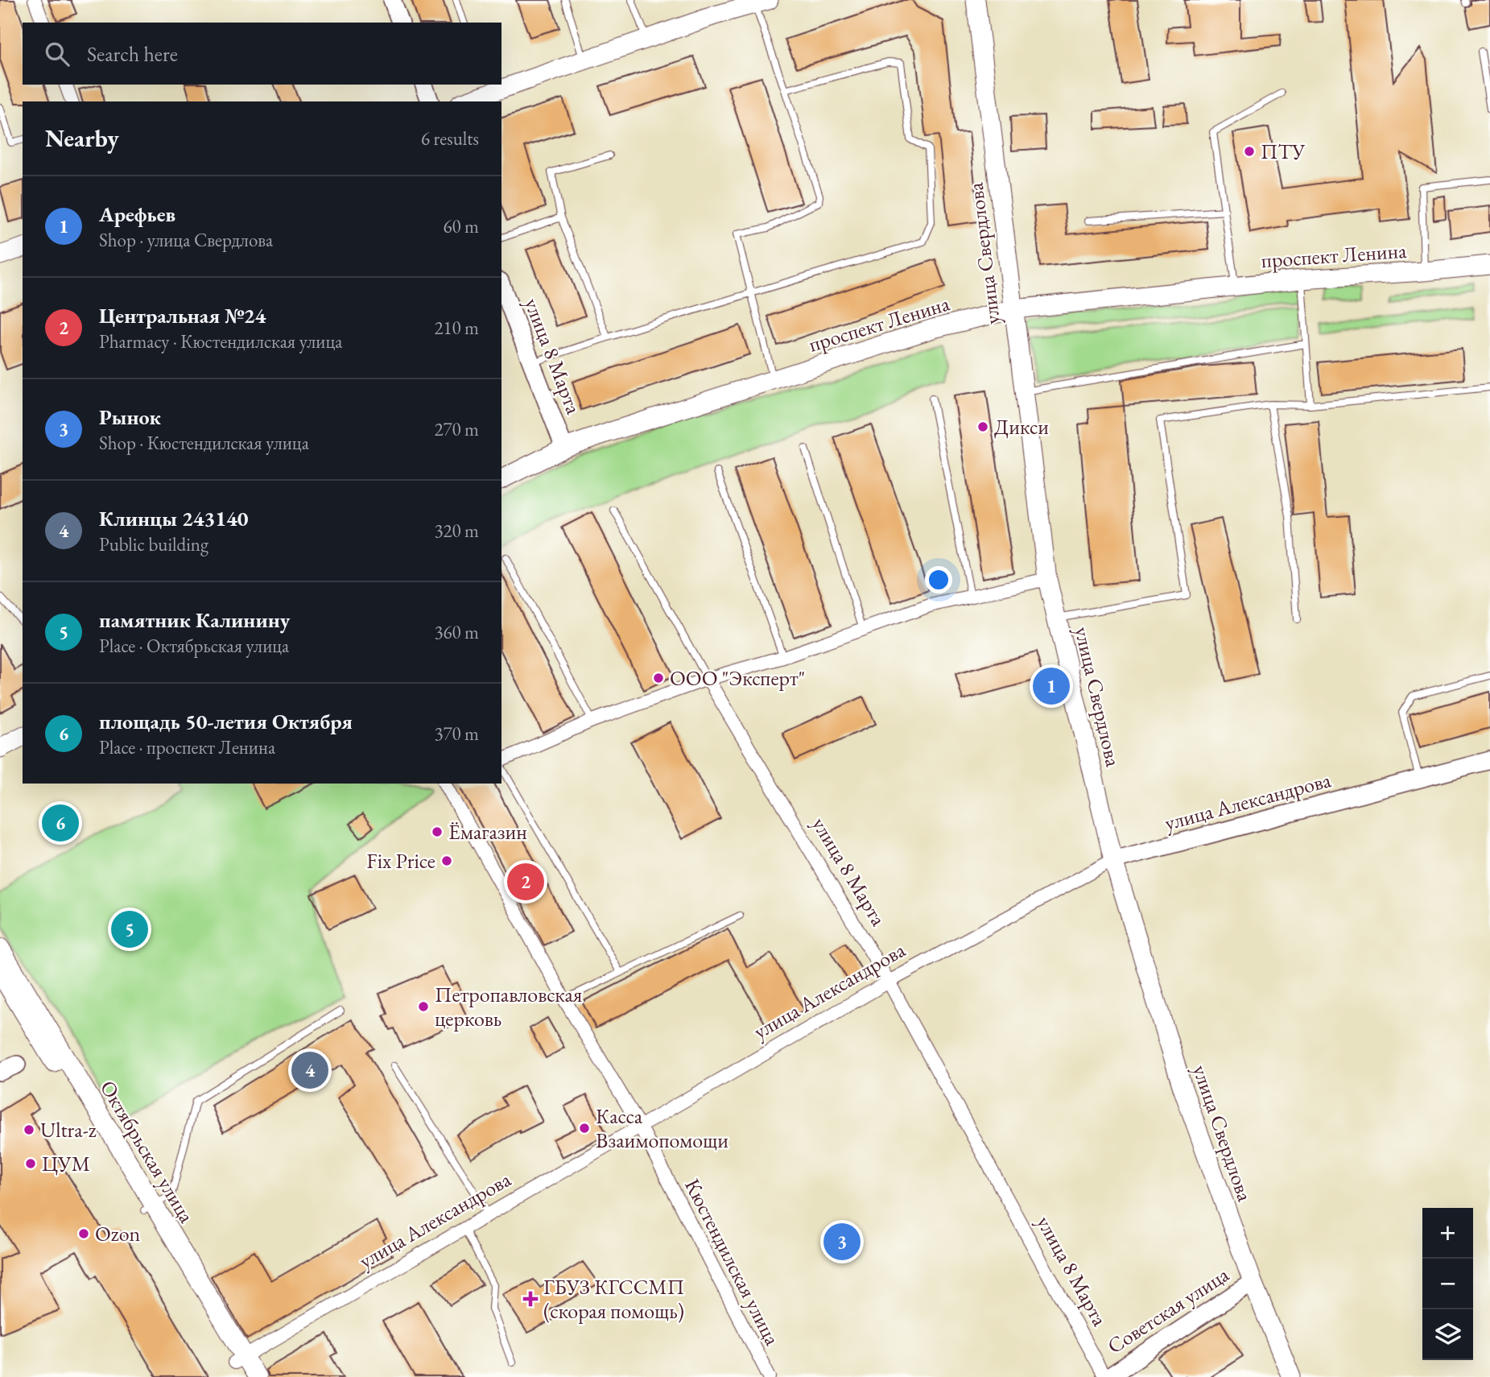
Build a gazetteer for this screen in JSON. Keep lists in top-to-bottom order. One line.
{"streets":{"main road":["улица Свердлова","проспект Ленина","Октябрьская улица"],"street":["улица 8 Марта","улица Александрова","Кюстендилская улица","Советская улица"]},"crossings":[["улица Свердлова","проспект Ленина"],["улица Свердлова","улица Александрова"],["улица Свердлова","Советская улица"],["проспект Ленина","улица 8 Марта"],["улица 8 Марта","улица Александрова"],["улица 8 Марта","Советская улица"],["улица Александрова","Октябрьская улица"],["улица Александрова","Кюстендилская улица"]],"places":{"other":["ПТУ","Дикси","ООО \"Эксперт\"","Ёмагазин","Fix Price","Петропавловская церковь","Касса Взаимопомощи","Ultra-z","ЦУМ","Ozon"],"health":["ГБУЗ КГССМП (скорая помощь)"]},"page":{"search":"Search here","heading":["Nearby","6 results"],"list":[{"mark":"1","name":"Арефьев","note":"Shop · улица Свердлова","value":"60 m"},{"mark":"2","name":"Центральная №24","note":"Pharmacy · Кюстендилская улица","value":"210 m"},{"mark":"3","name":"Рынок","note":"Shop · Кюстендилская улица","value":"270 m"},{"mark":"4","name":"Клинцы 243140","note":"Public building","value":"320 m"},{"mark":"5","name":"памятник Калинину","note":"Place · Октябрьская улица","value":"360 m"},{"mark":"6","name":"площадь 50-летия Октября","note":"Place · проспект Ленина","value":"370 m"}],"pins":["1","6","2","5","4","3"],"map_buttons":["+","−"]}}
